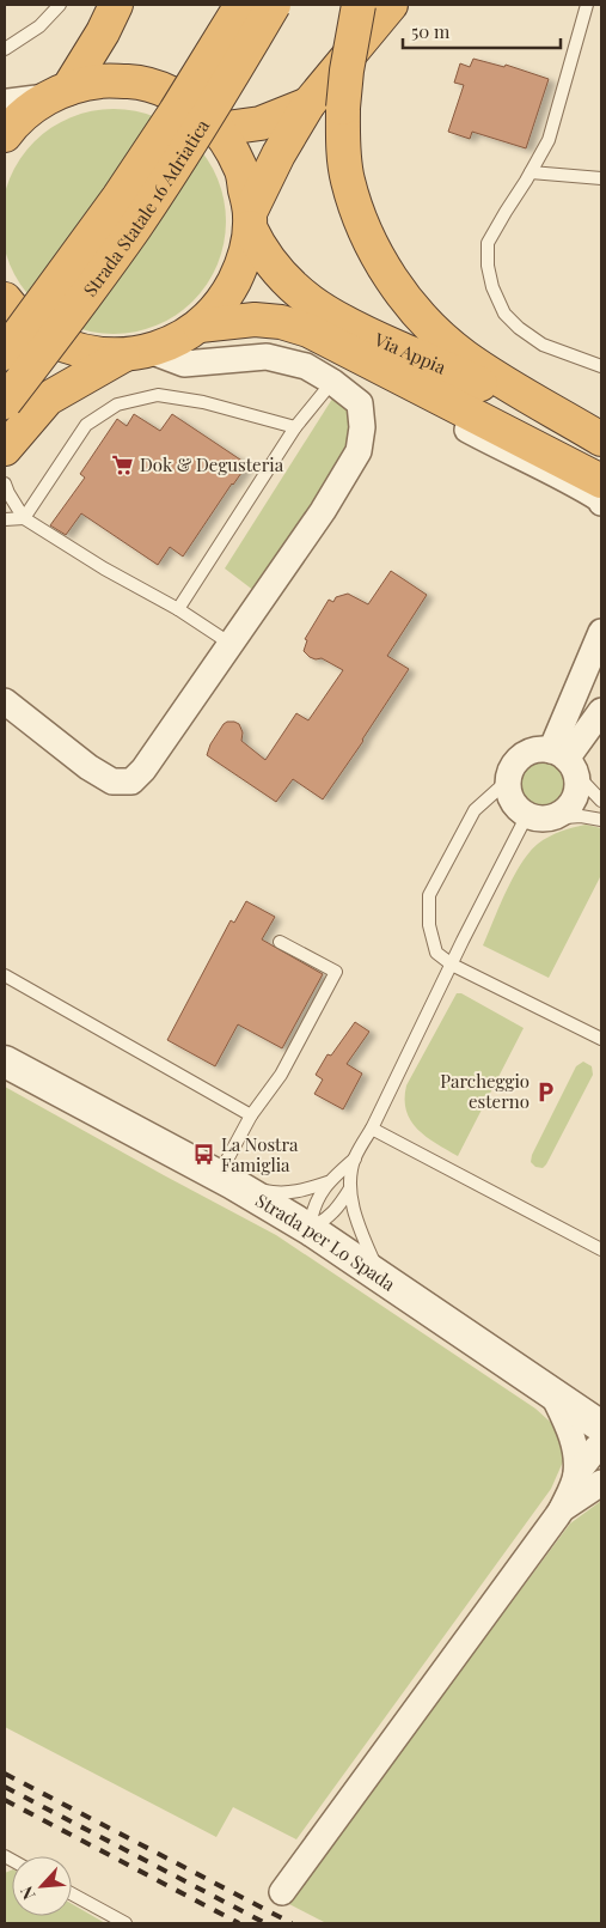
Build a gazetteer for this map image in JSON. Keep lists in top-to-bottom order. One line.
{"streets":{"highway":["Strada Statale 16 Adriatica","Via Appia"],"street":["Strada per Lo Spada"]},"places":{"supermarket":["Dok & Degusteria"],"parking":["Parcheggio esterno"],"bus stop":["La Nostra Famiglia"]},"scale_bar":"50 m","north":"bottom left"}
